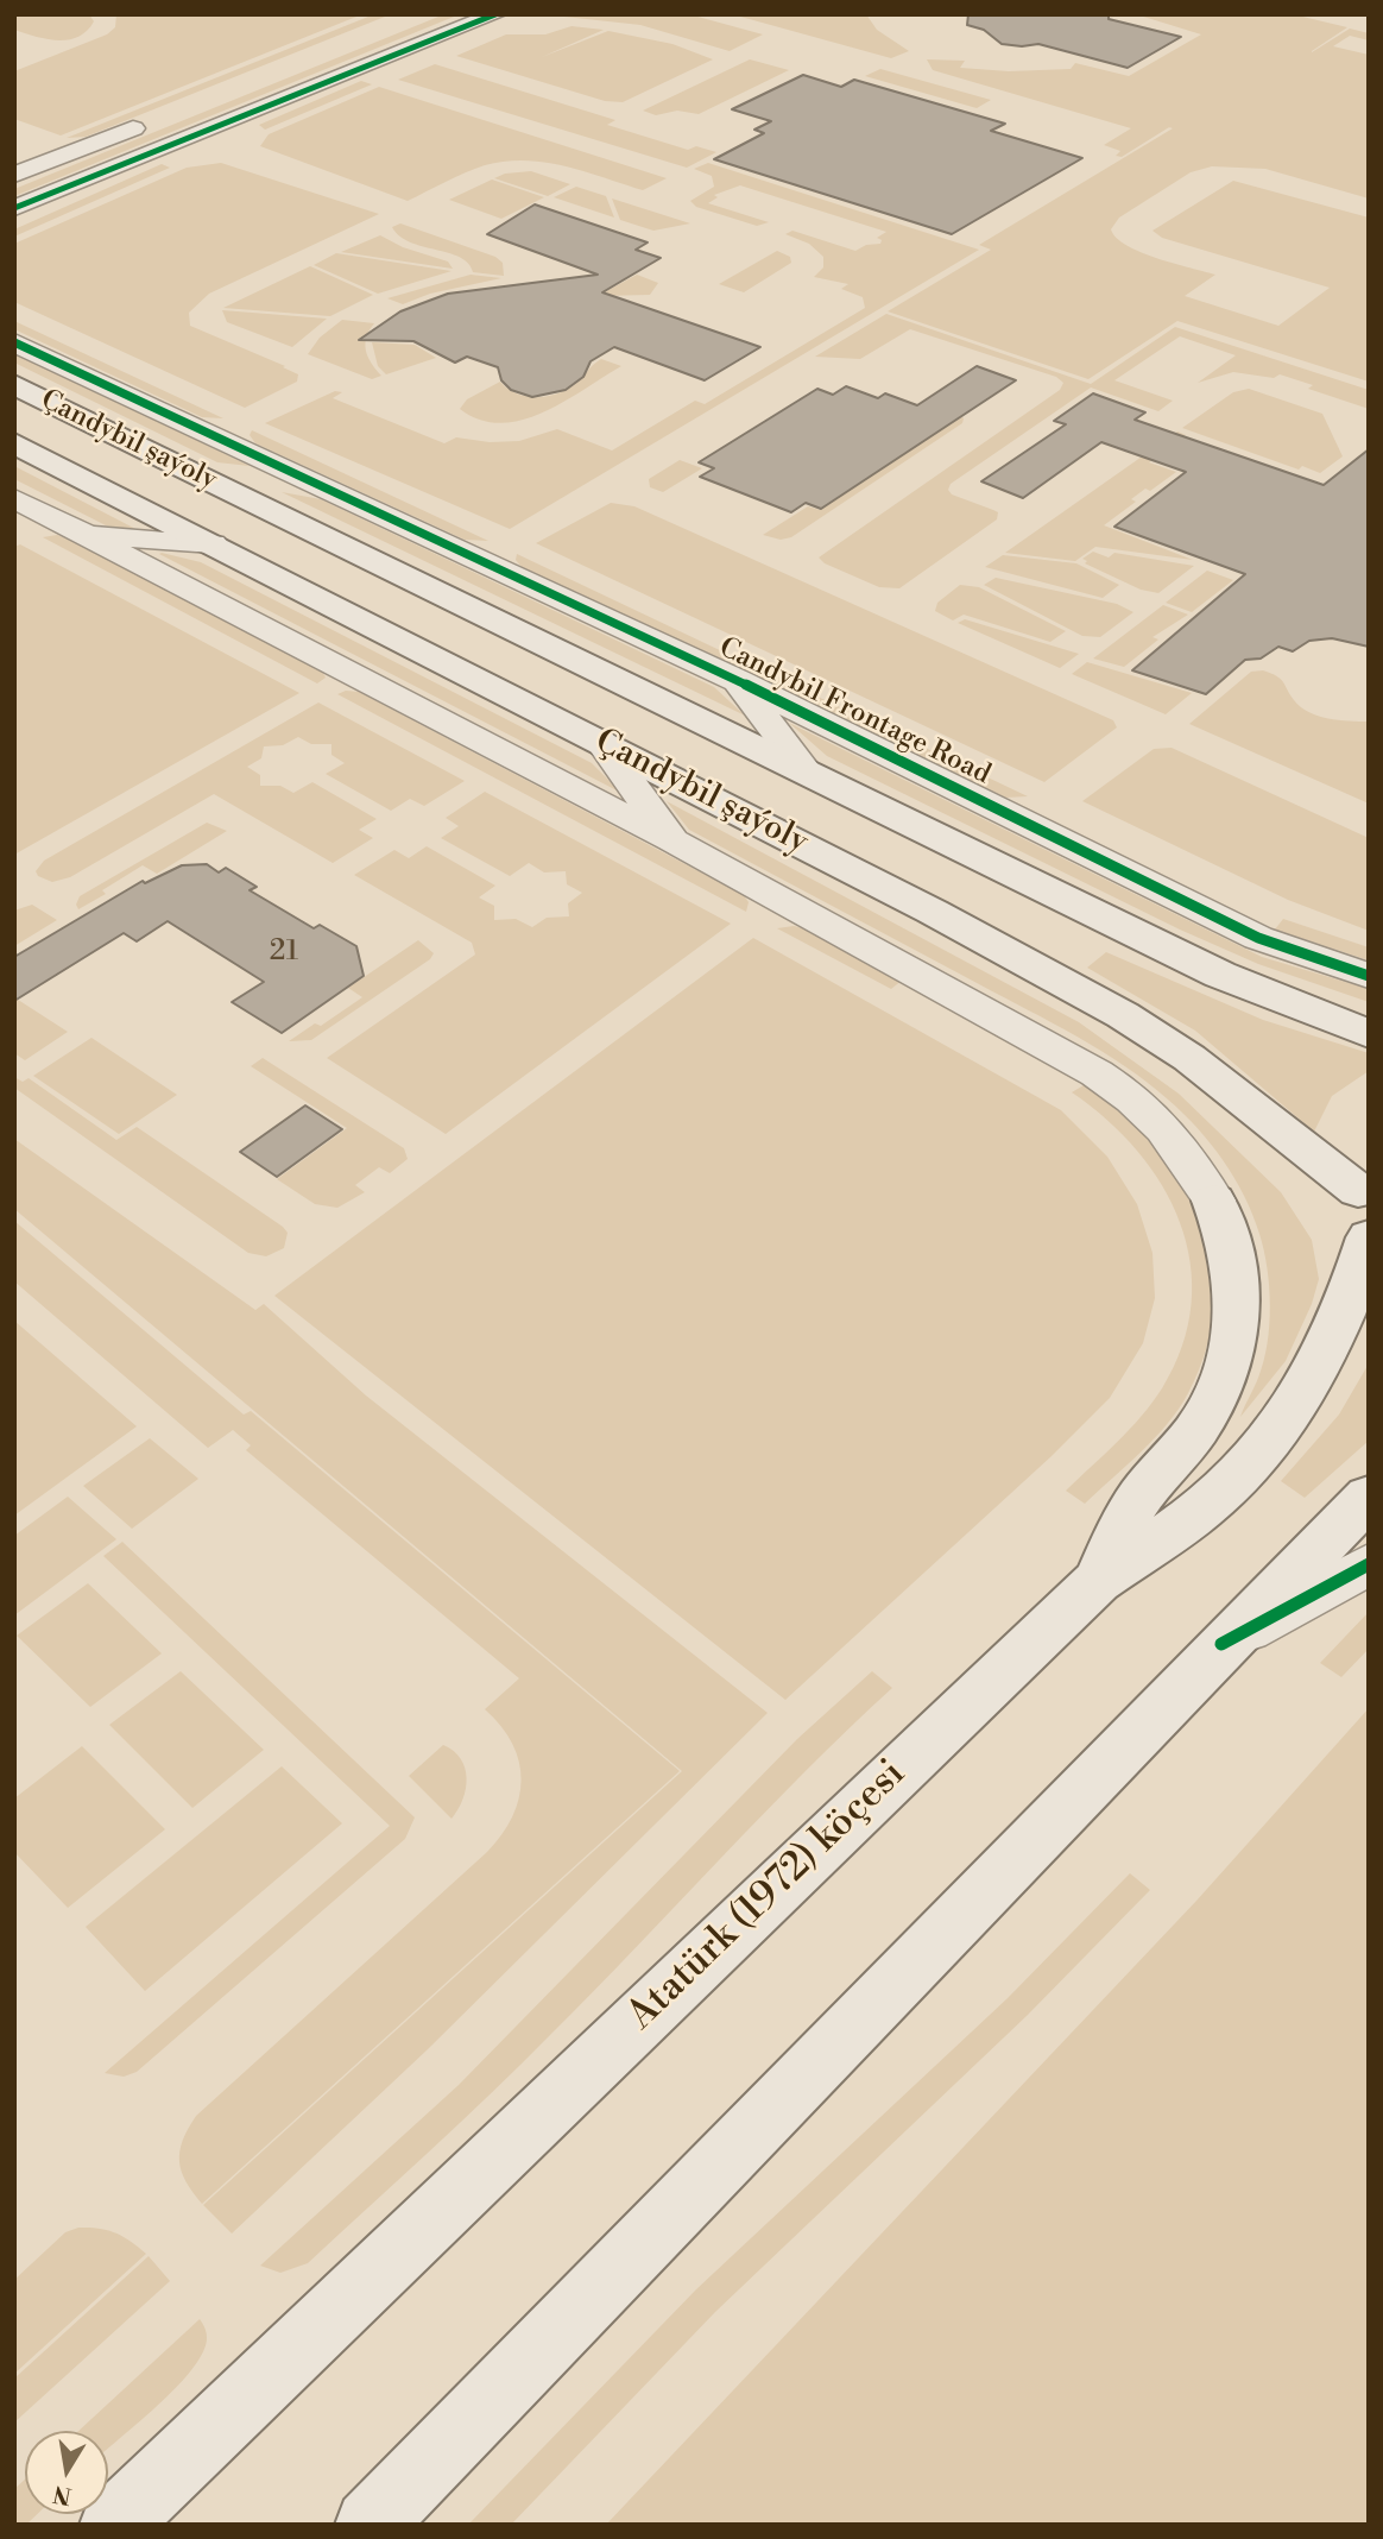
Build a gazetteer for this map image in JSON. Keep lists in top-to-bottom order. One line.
{"streets":{"main road":["Çandybil şaýoly","Atatürk (1972) köçesi"],"street":["Candybil Frontage Road"]},"house_numbers":["21"],"north":"bottom"}
